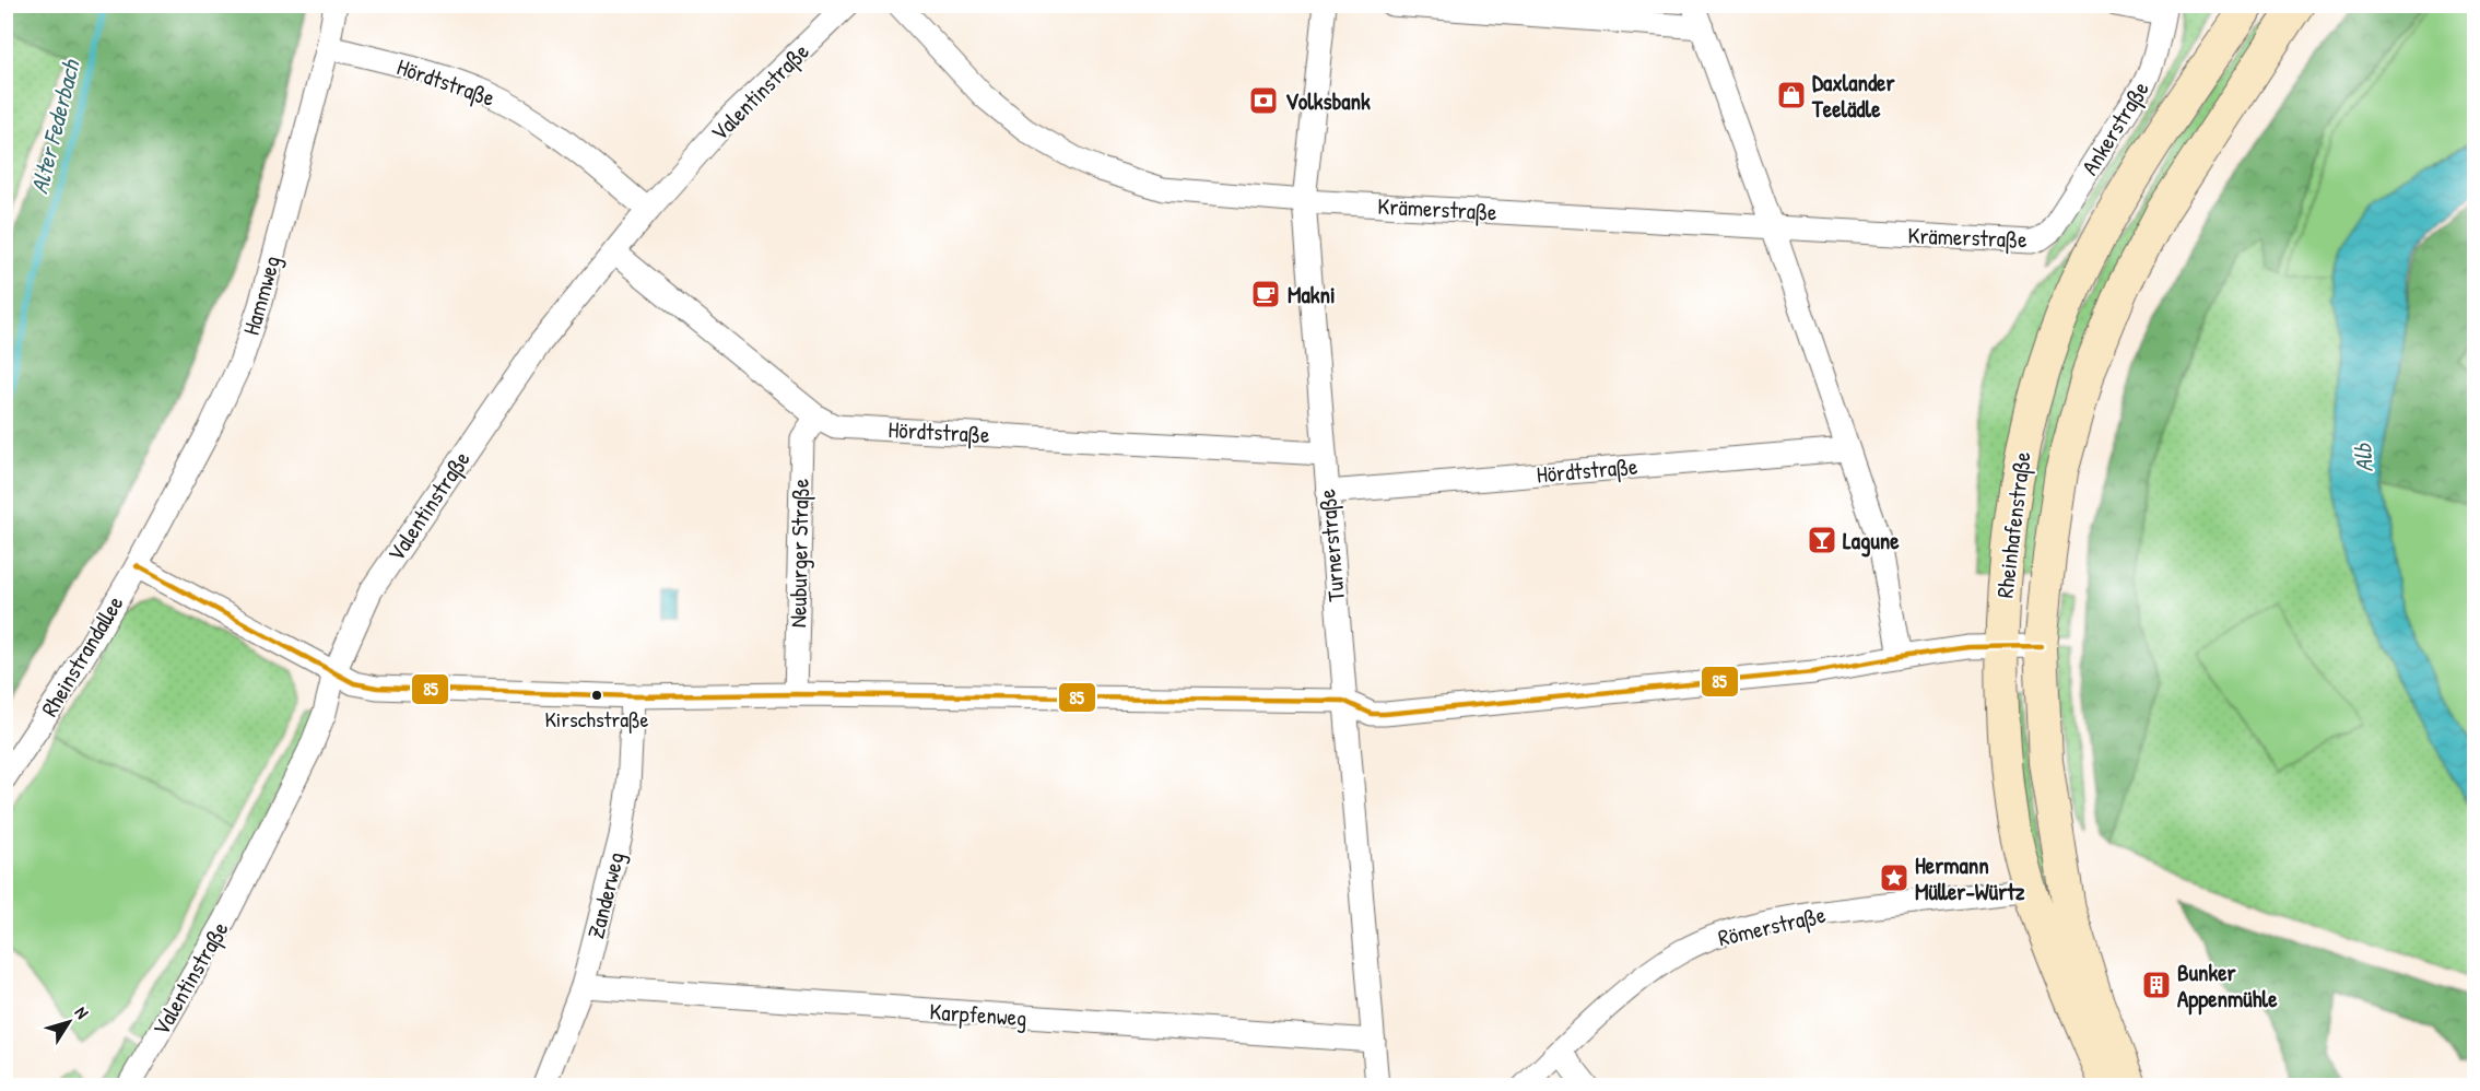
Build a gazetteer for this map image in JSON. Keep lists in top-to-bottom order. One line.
{"streets":{"main road":["Rheinhafenstraße"],"street":["Hördtstraße","Valentinstraße","Ankerstraße","Krämerstraße","Hammweg","Turnerstraße","Neuburger Straße","Rheinstrandallee","Zanderweg","Römerstraße","Karpfenweg"]},"crossings":[["Hördtstraße","Valentinstraße"],["Hördtstraße","Hammweg"],["Hördtstraße","Turnerstraße"],["Hördtstraße","Neuburger Straße"],["Ankerstraße","Krämerstraße"],["Krämerstraße","Turnerstraße"],["Hammweg","Rheinstrandallee"],["Rheinhafenstraße","Römerstraße"],["Turnerstraße","Karpfenweg"],["Zanderweg","Karpfenweg"]],"water":["Alter Federbach","Alb"],"places":{"shop":["Daxlander Teelädle"],"bank":["Volksbank"],"cafe":["Makni"],"bar":["Lagune"],"other":["Kirschstraße"],"place":["Hermann Müller-Würtz"],"building":["Bunker Appenmühle"]},"lines":["transit line 85"],"north":"top right"}
